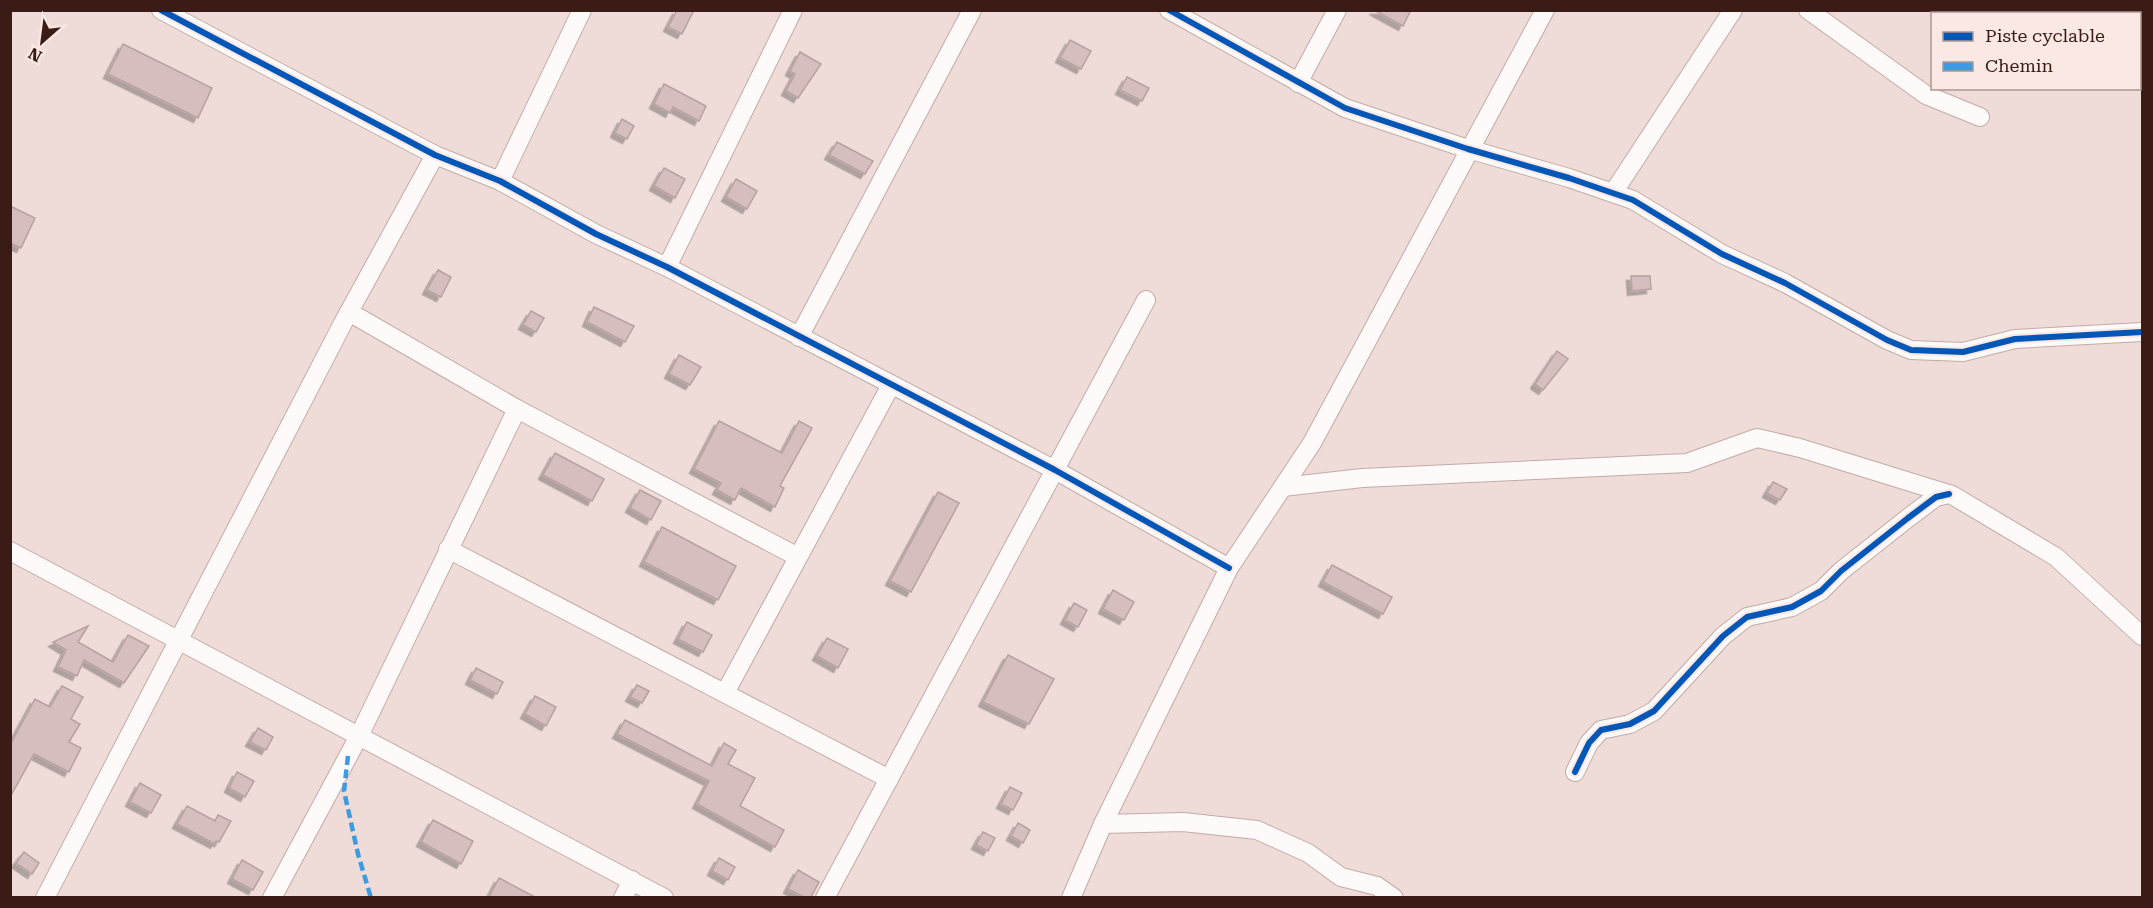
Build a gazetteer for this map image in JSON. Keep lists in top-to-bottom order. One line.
{"legend":["Piste cyclable","Chemin"],"north":"bottom left"}
